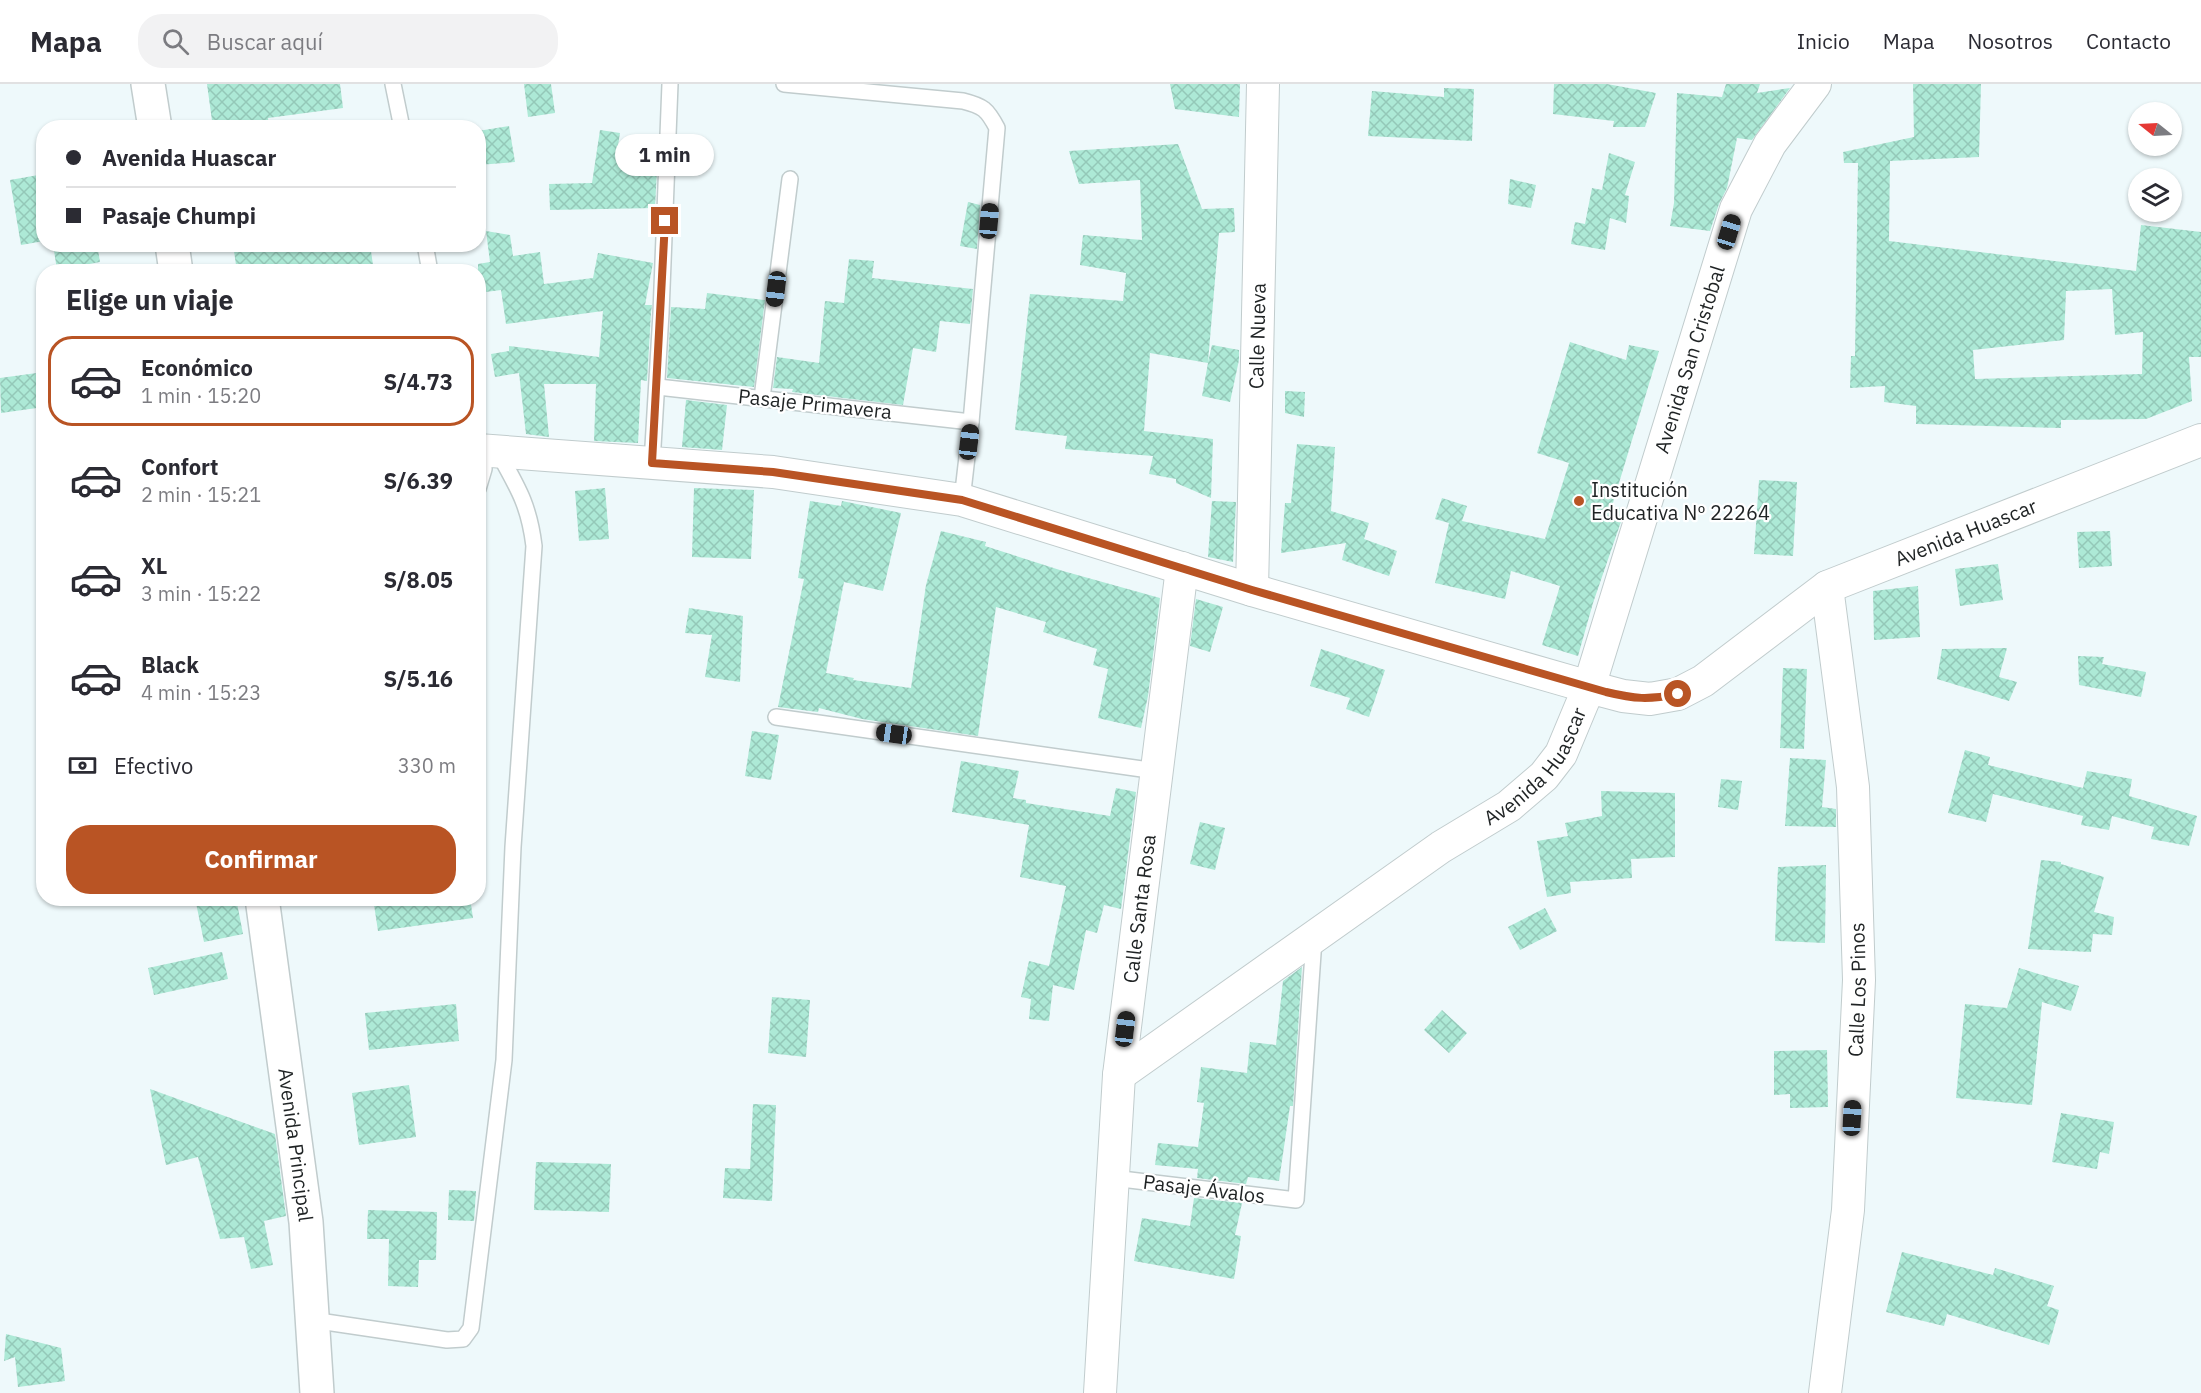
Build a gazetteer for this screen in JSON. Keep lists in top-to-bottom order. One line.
{"streets":{"main road":["Avenida Principal"],"street":["Calle Nueva","Avenida San Cristobal","Avenida Huascar","Calle Santa Rosa","Calle Los Pinos"],"lane":["Pasaje Primavera","Pasaje Ávalos"]},"crossings":[["Avenida San Cristobal","Avenida Huascar"],["Avenida Huascar","Calle Santa Rosa"],["Avenida Huascar","Calle Los Pinos"],["Avenida Huascar","Pasaje Ávalos"],["Calle Santa Rosa","Pasaje Ávalos"]],"places":["Institución Educativa Nº 22264"],"north":"left","page":{"header":"Mapa","search":"Buscar aquí","nav":["Inicio","Mapa","Nosotros","Contacto"],"banner":["Avenida Huascar","Pasaje Chumpi"],"bubble":"1 min","heading":"Elige un viaje","list":[{"name":"Económico","note":"1 min · 15:20","value":"S/4.73"},{"name":"Confort","note":"2 min · 15:21","value":"S/6.39"},{"name":"XL","note":"3 min · 15:22","value":"S/8.05"},{"name":"Black","note":"4 min · 15:23","value":"S/5.16"}],"pay":["Efectivo","330 m"],"buttons":"Confirmar"}}
